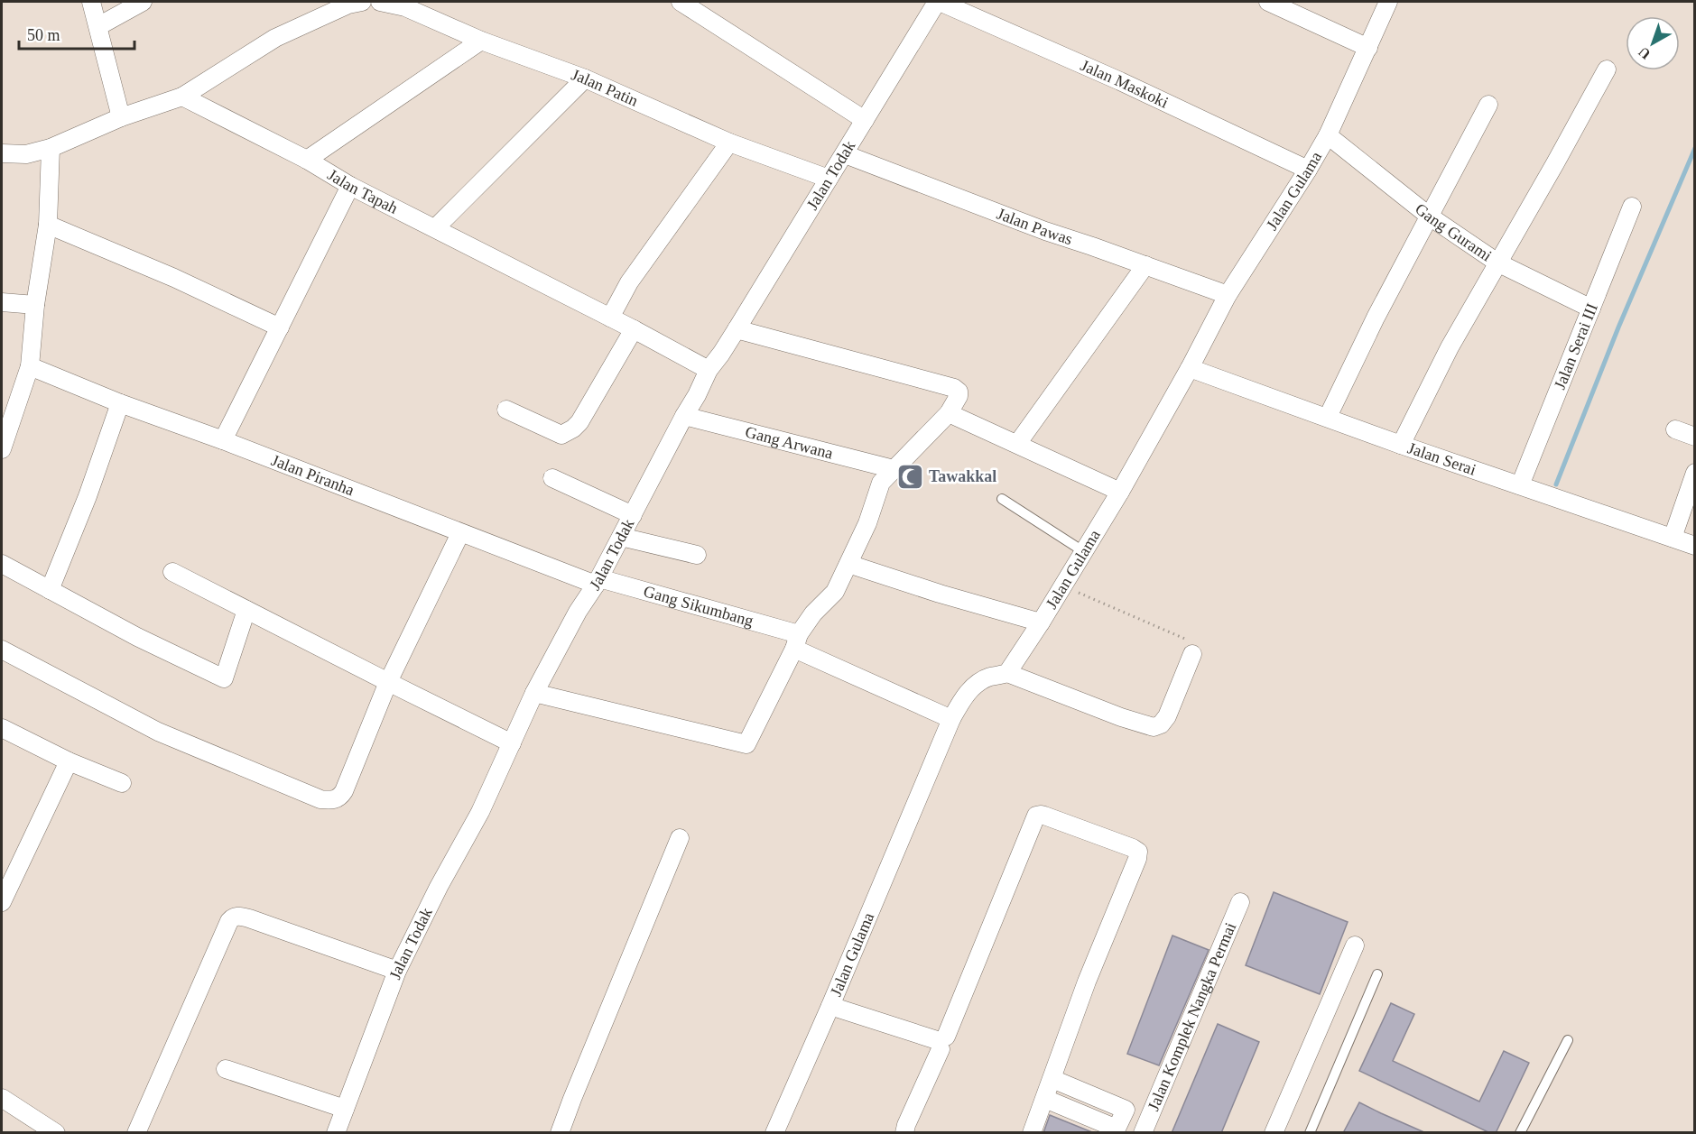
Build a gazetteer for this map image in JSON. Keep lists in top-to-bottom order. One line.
{"streets":{"street":["Jalan Maskoki","Jalan Patin","Jalan Todak","Jalan Tapah","Jalan Gulama","Jalan Pawas","Gang Gurami","Jalan Serai III","Gang Arwana","Jalan Serai","Jalan Piranha","Gang Sikumbang","Jalan Komplek Nangka Permai"]},"crossings":[["Jalan Maskoki","Jalan Todak"],["Jalan Maskoki","Jalan Gulama"],["Jalan Patin","Jalan Todak"],["Jalan Todak","Jalan Tapah"],["Jalan Todak","Jalan Pawas"],["Jalan Todak","Gang Arwana"],["Jalan Todak","Jalan Piranha"],["Jalan Todak","Gang Sikumbang"],["Jalan Gulama","Jalan Pawas"],["Jalan Gulama","Gang Gurami"],["Jalan Gulama","Jalan Serai"],["Jalan Gulama","Gang Sikumbang"],["Gang Gurami","Jalan Serai III"],["Jalan Serai III","Jalan Serai"],["Jalan Piranha","Gang Sikumbang"]],"places":{"mosque":["Tawakkal"]},"scale_bar":"50 m","north":"bottom left"}
